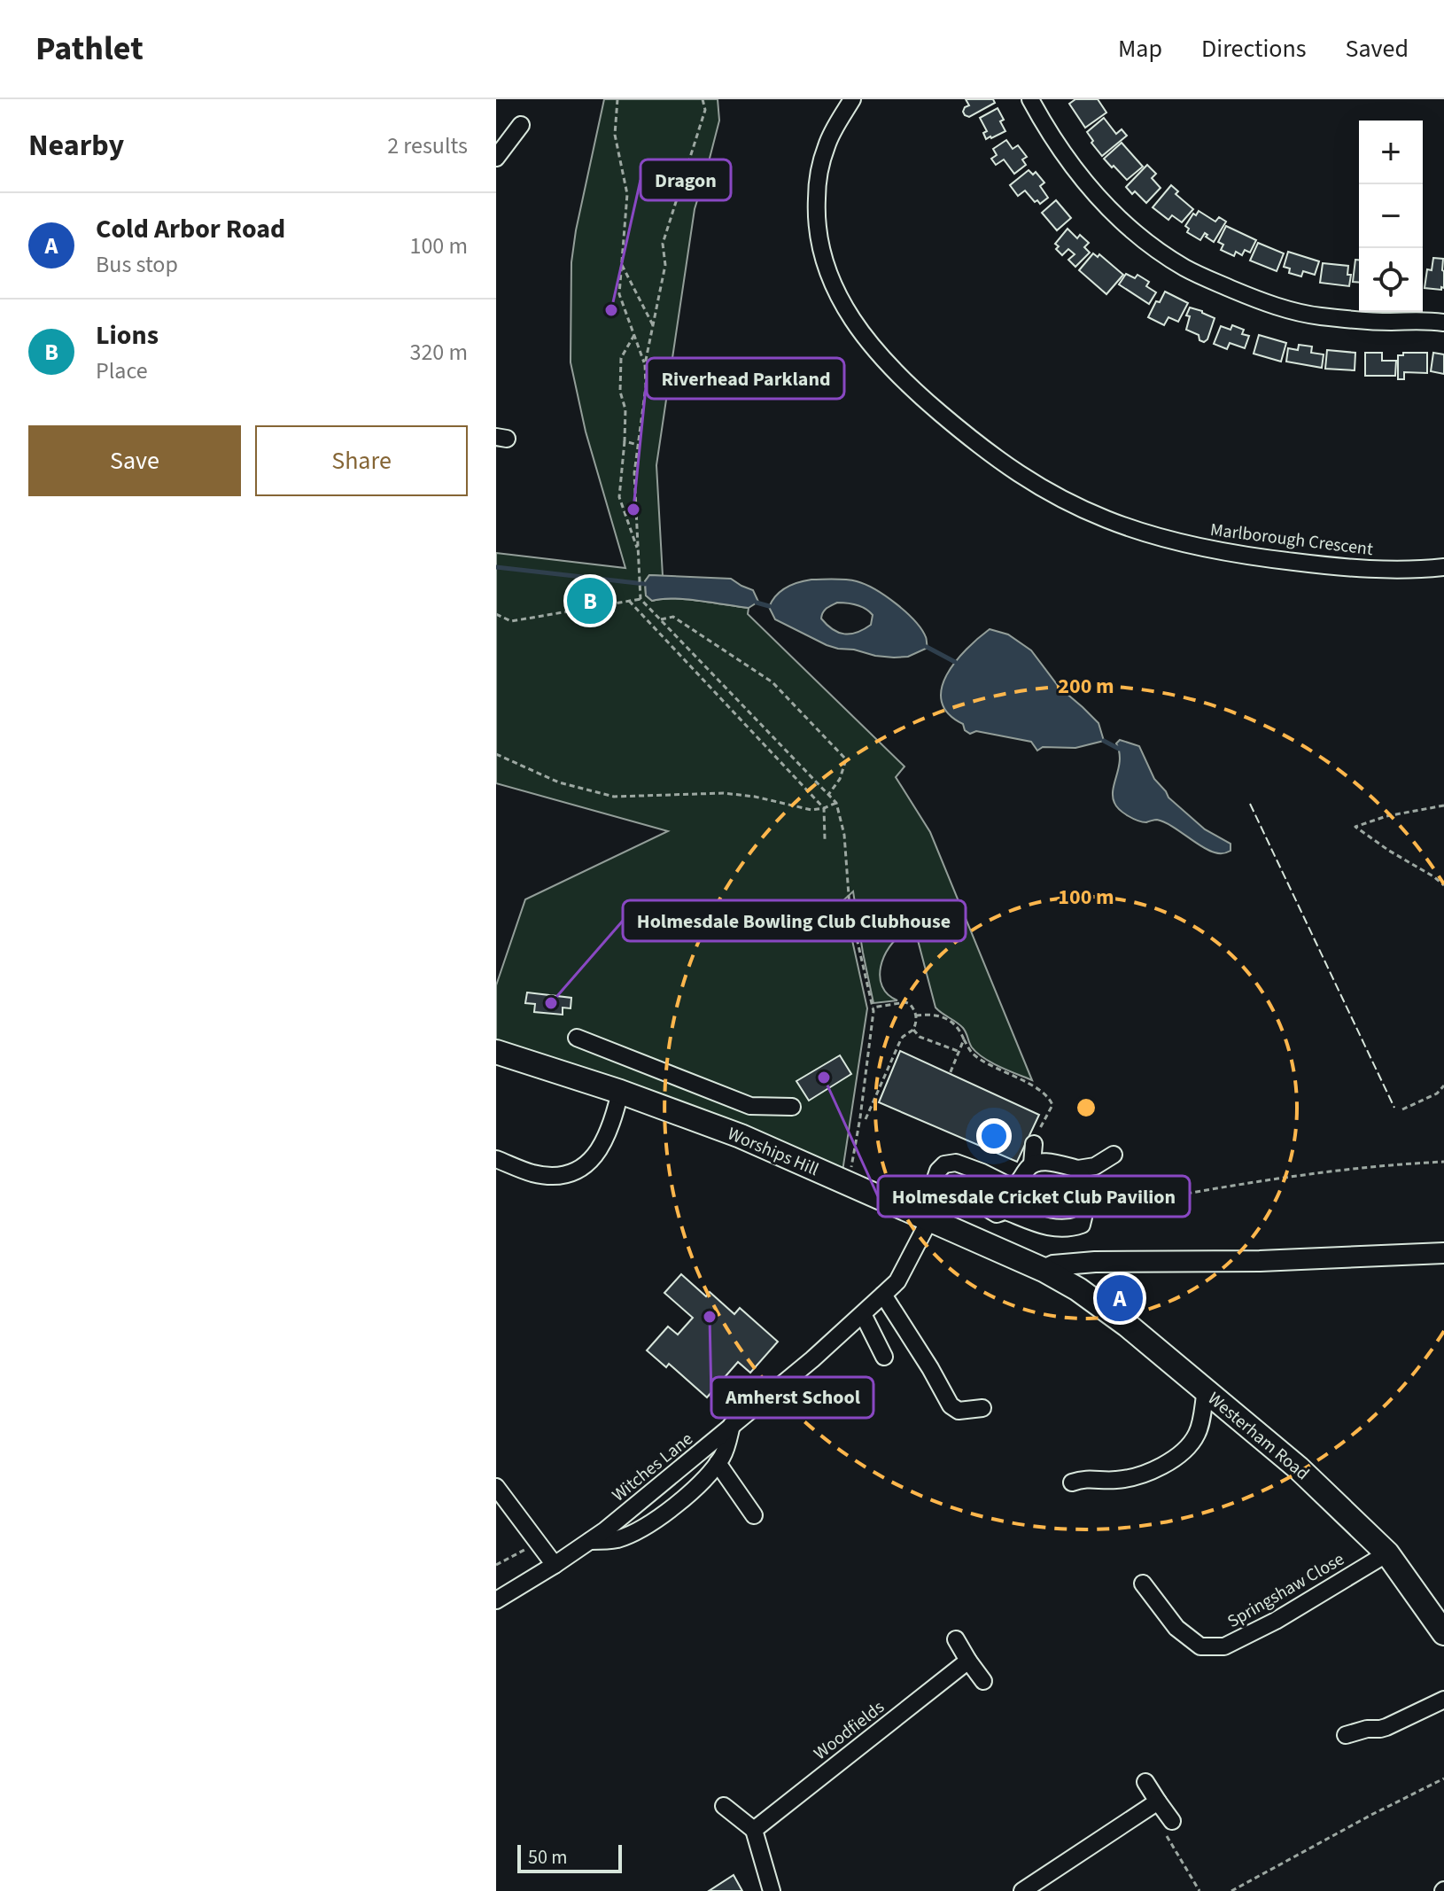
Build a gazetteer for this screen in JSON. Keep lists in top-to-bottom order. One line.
{"streets":{"highway":["Worships Hill","Westerham Road"],"street":["Marlborough Crescent","Witches Lane","Springshaw Close","Woodfields"]},"crossings":[["Worships Hill","Westerham Road"],["Worships Hill","Witches Lane"],["Westerham Road","Springshaw Close"]],"places":["Dragon","Riverhead Parkland","Holmesdale Bowling Club Clubhouse","Holmesdale Cricket Club Pavilion","Amherst School"],"scale_bar":"50 m","page":{"header":"Pathlet","nav":["Map","Directions","Saved"],"heading":["Nearby","2 results"],"map_buttons":["+","−"],"list":[{"mark":"A","name":"Cold Arbor Road","note":"Bus stop","value":"100 m"},{"mark":"B","name":"Lions","note":"Place","value":"320 m"}],"buttons":["Save","Share"],"pins":["B","A"],"scale":"50 m"},"rings":["200 m","100 m"]}
